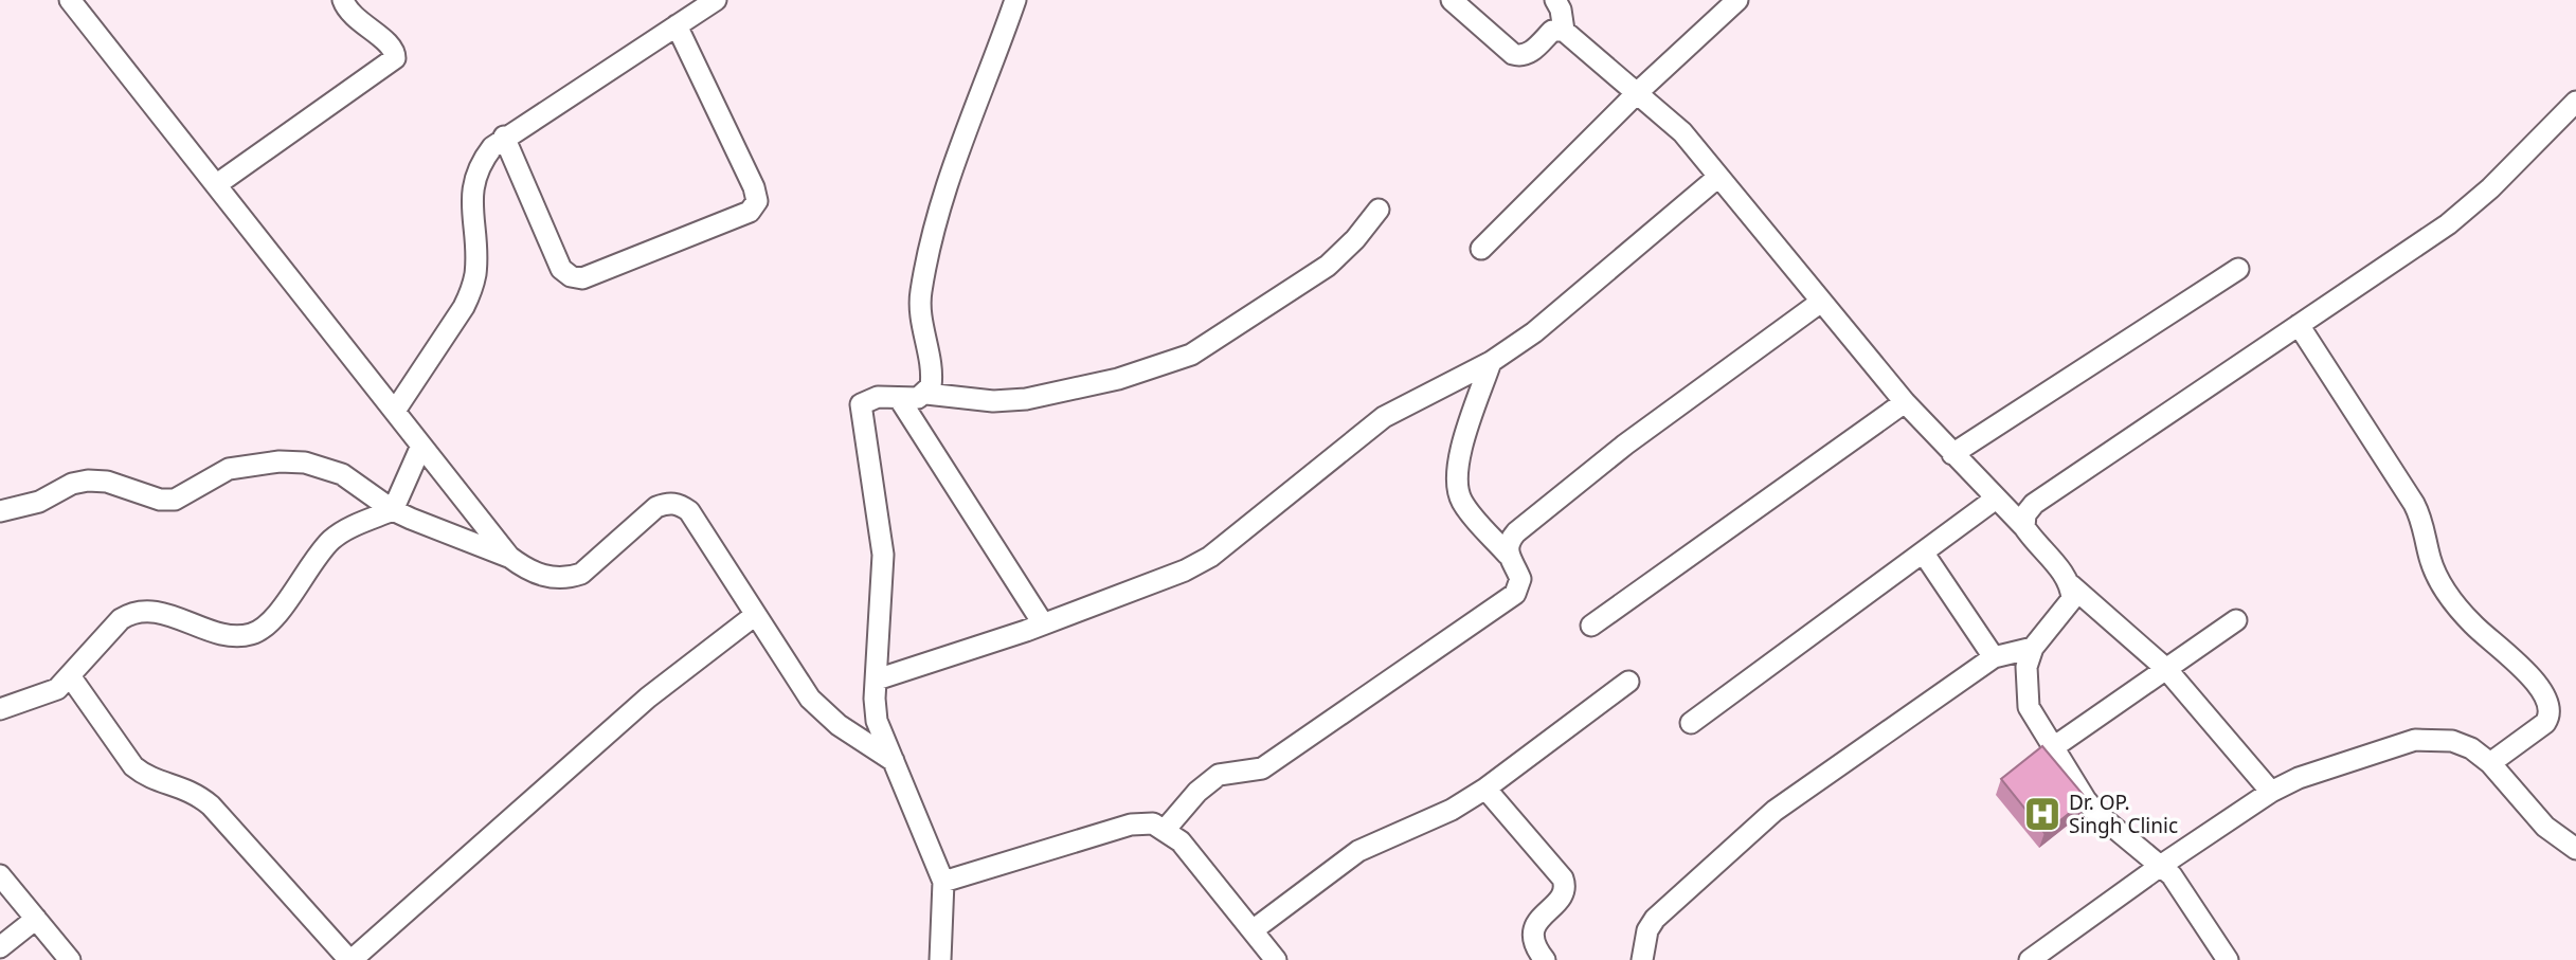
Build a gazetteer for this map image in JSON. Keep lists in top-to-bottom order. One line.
{"places":{"hospital":["Dr. OP. Singh Clinic"]}}
